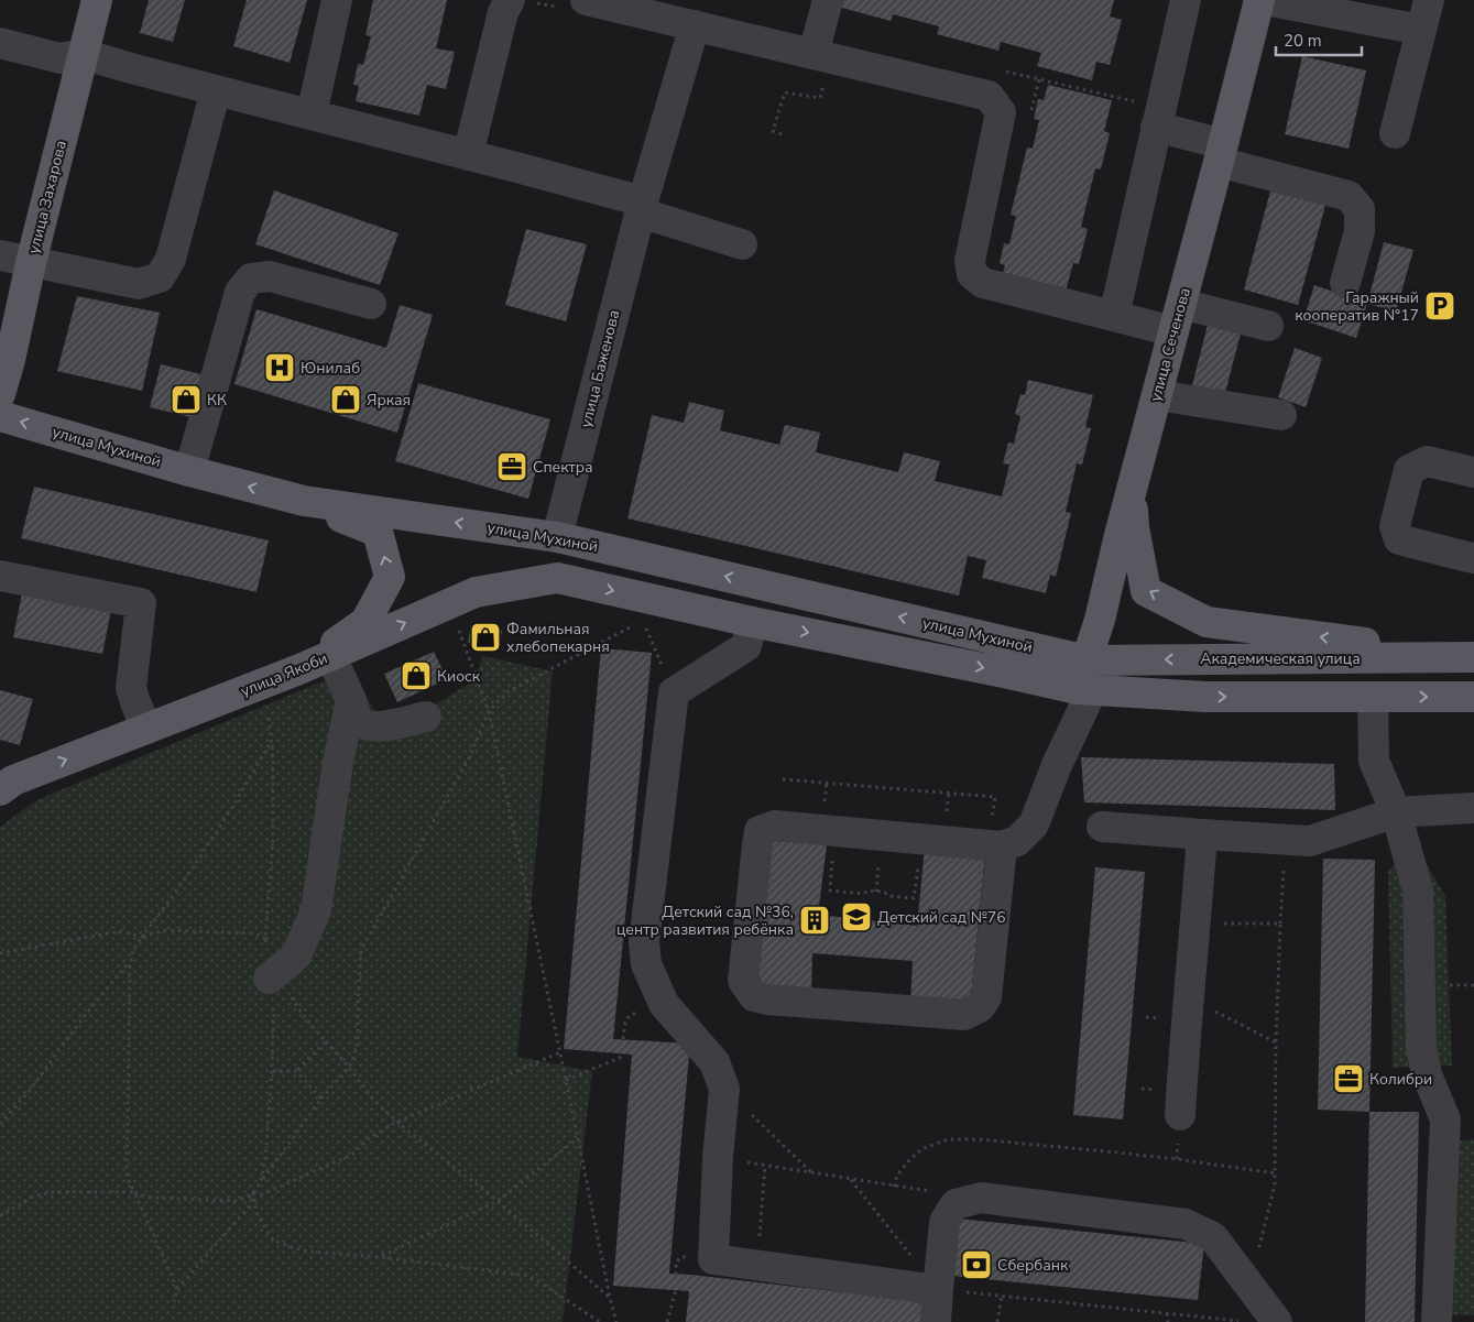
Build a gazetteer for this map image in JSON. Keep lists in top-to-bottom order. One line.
{"streets":{"main road":["улица Захарова","улица Сеченова","улица Мухиной","Академическая улица","улица Якоби"],"street":["улица Баженова"]},"crossings":[["улица Сеченова","улица Мухиной"],["улица Сеченова","Академическая улица"],["улица Баженова","улица Мухиной"],["улица Мухиной","Академическая улица"],["улица Мухиной","улица Якоби"]],"one_way":["Академическая улица","улица Якоби"],"places":{"parking":["Гаражный кооператив N°17"],"hospital":["Юнилаб"],"shop":["КК","Яркая","Фамильная хлебопекарня","Киоск"],"office":["Спектра","Колибри"],"school or university":["Детский сад №76"],"building":["Детский сад №36, центр развития ребёнка"],"bank":["Сбербанк"]},"scale_bar":"20 m"}
